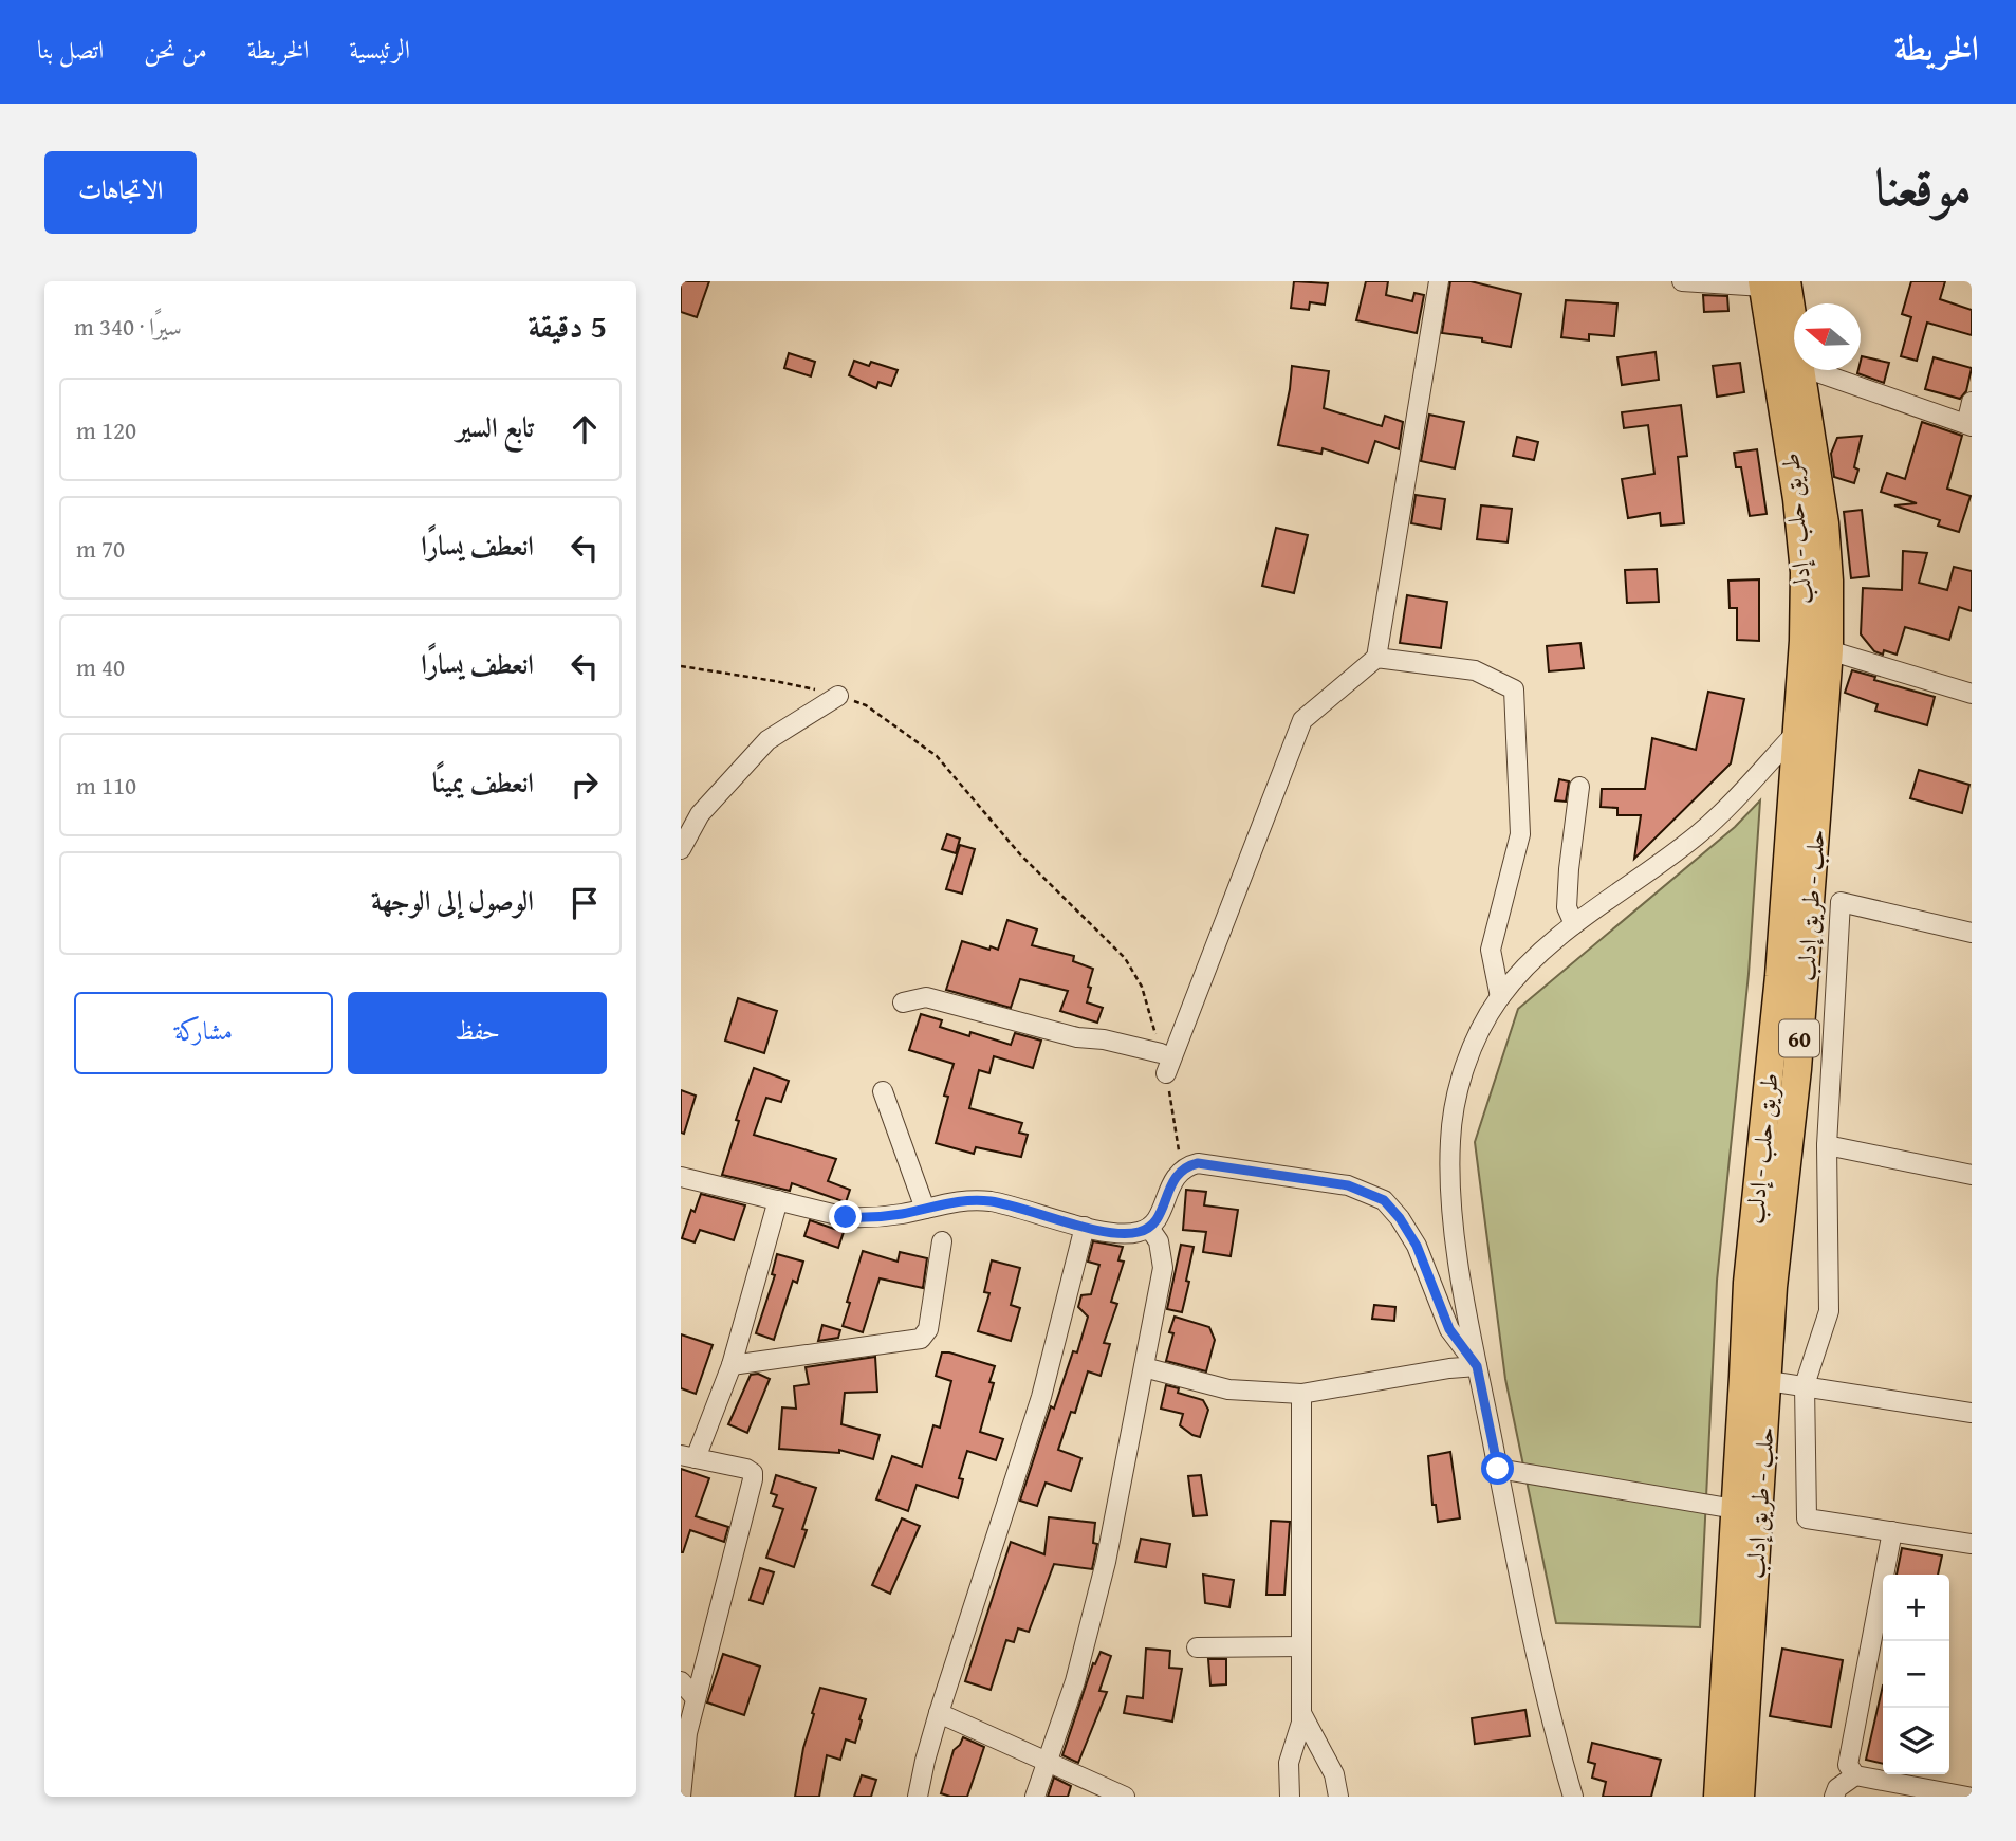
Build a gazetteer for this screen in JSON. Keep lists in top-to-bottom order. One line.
{"streets":{"highway":["طريق حلب - إدلب","حلب - طريق إدلب","60"]},"crossings":[["طريق حلب - إدلب","حلب - طريق إدلب"]],"north":"left","page":{"header":"الخريطة","nav":["الرئيسية","الخريطة","من نحن","اتصل بنا"],"title":"موقعنا","buttons":["الاتجاهات",["حفظ","مشاركة"]],"heading":["5 دقيقة","سيرًا · 340 m"],"list":[["تابع السير","120 m"],["انعطف يسارًا","70 m"],["انعطف يسارًا","40 m"],["انعطف يمينًا","110 m"],"الوصول إلى الوجهة"],"map_buttons":["+","−"]}}
